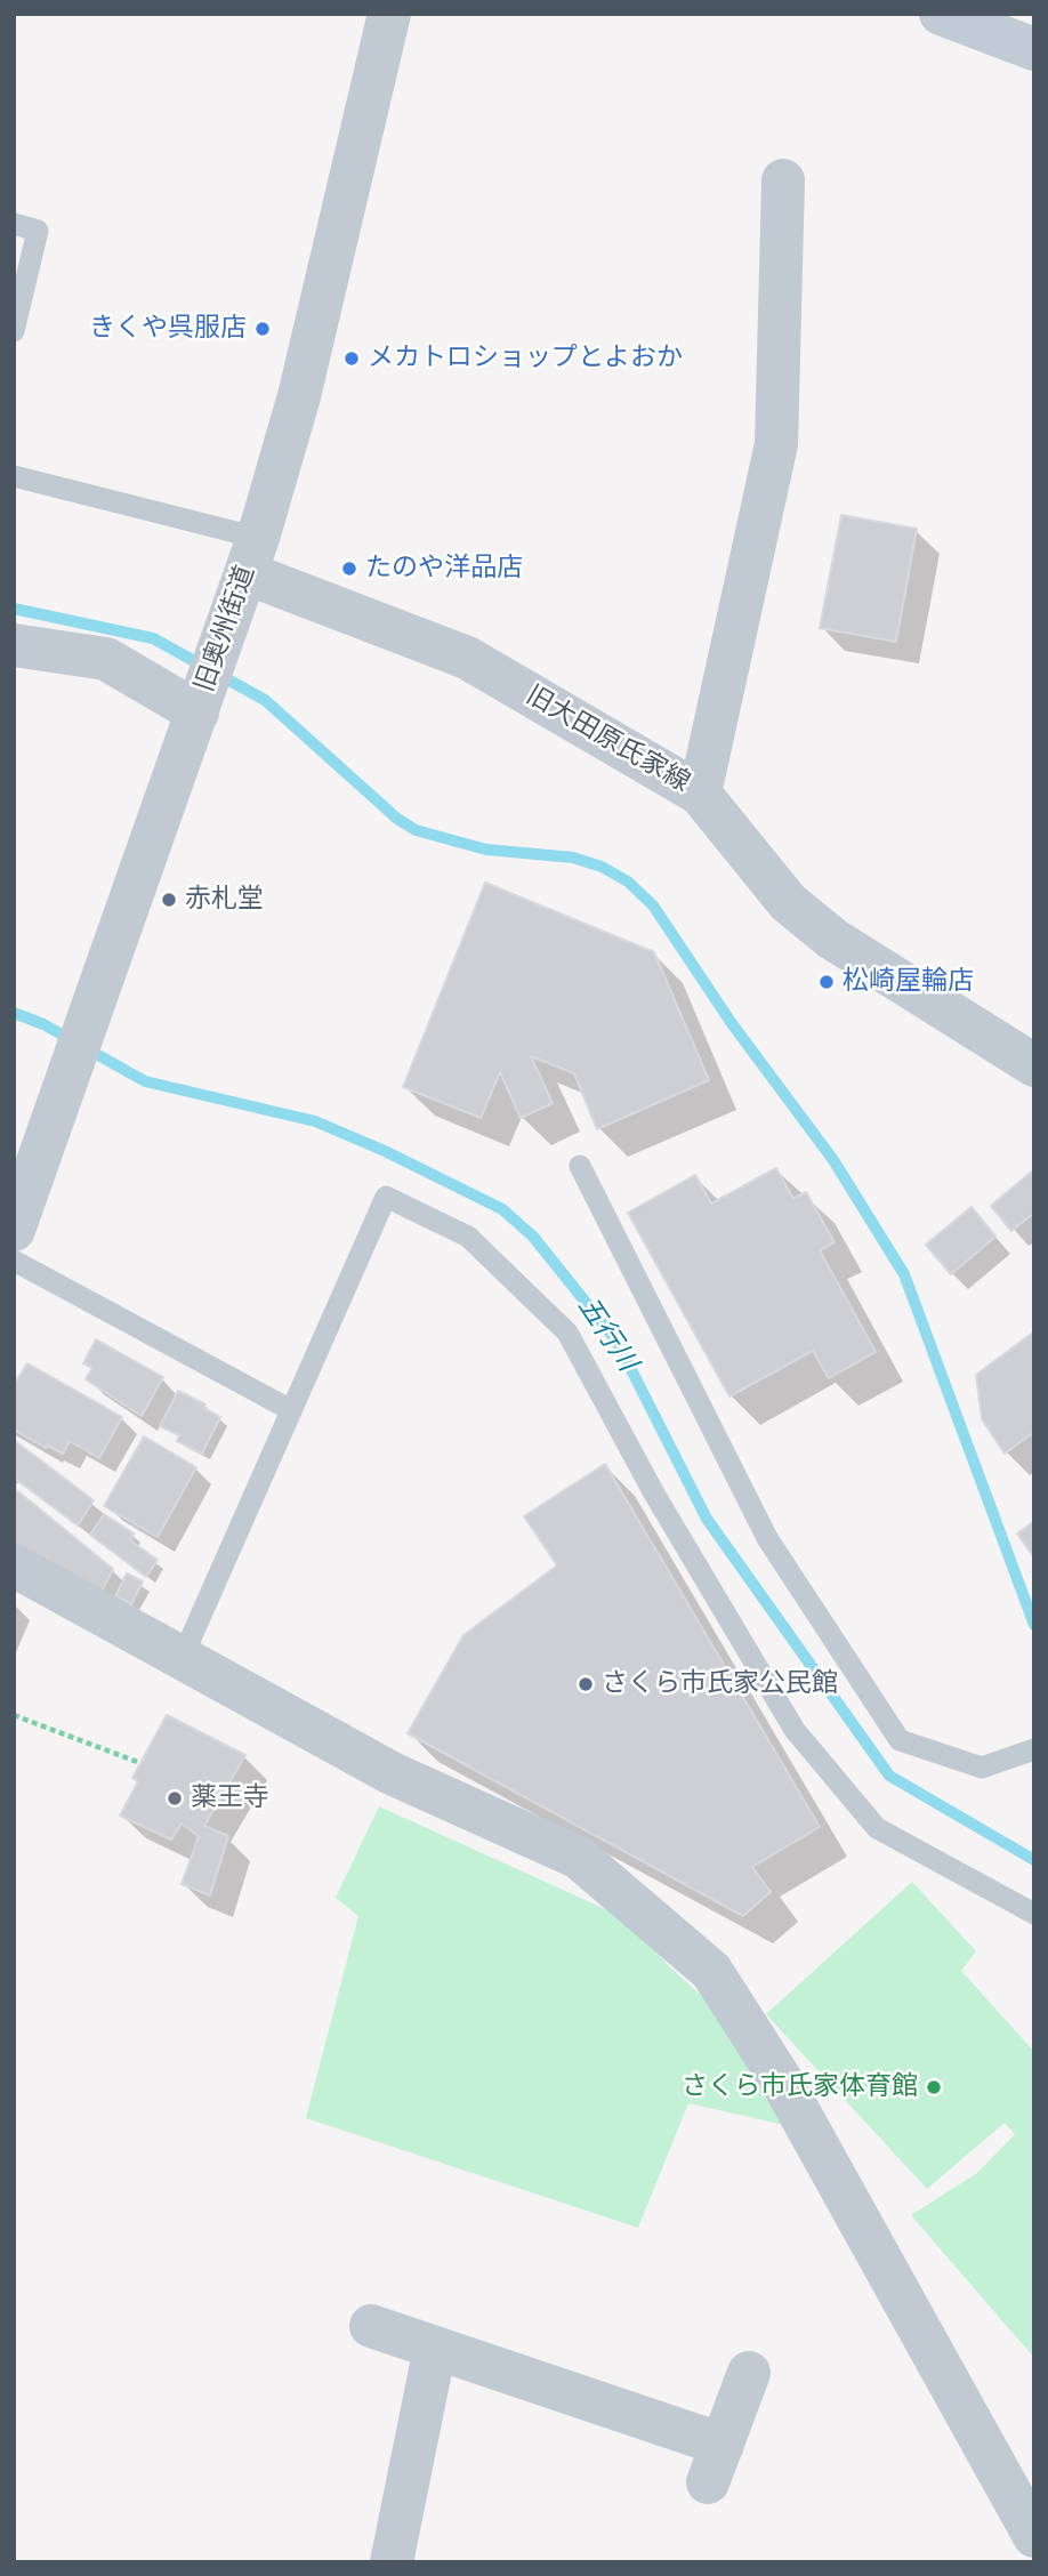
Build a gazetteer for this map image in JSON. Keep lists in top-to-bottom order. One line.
{"streets":{"street":["旧奥州街道","旧大田原氏家線"]},"crossings":[["旧奥州街道","旧大田原氏家線"]],"water":["五行川"],"places":["きくや呉服店","メカトロショップとよおか","たのや洋品店","赤札堂","松崎屋輪店","さくら市氏家公民館","薬王寺","さくら市氏家体育館"]}
